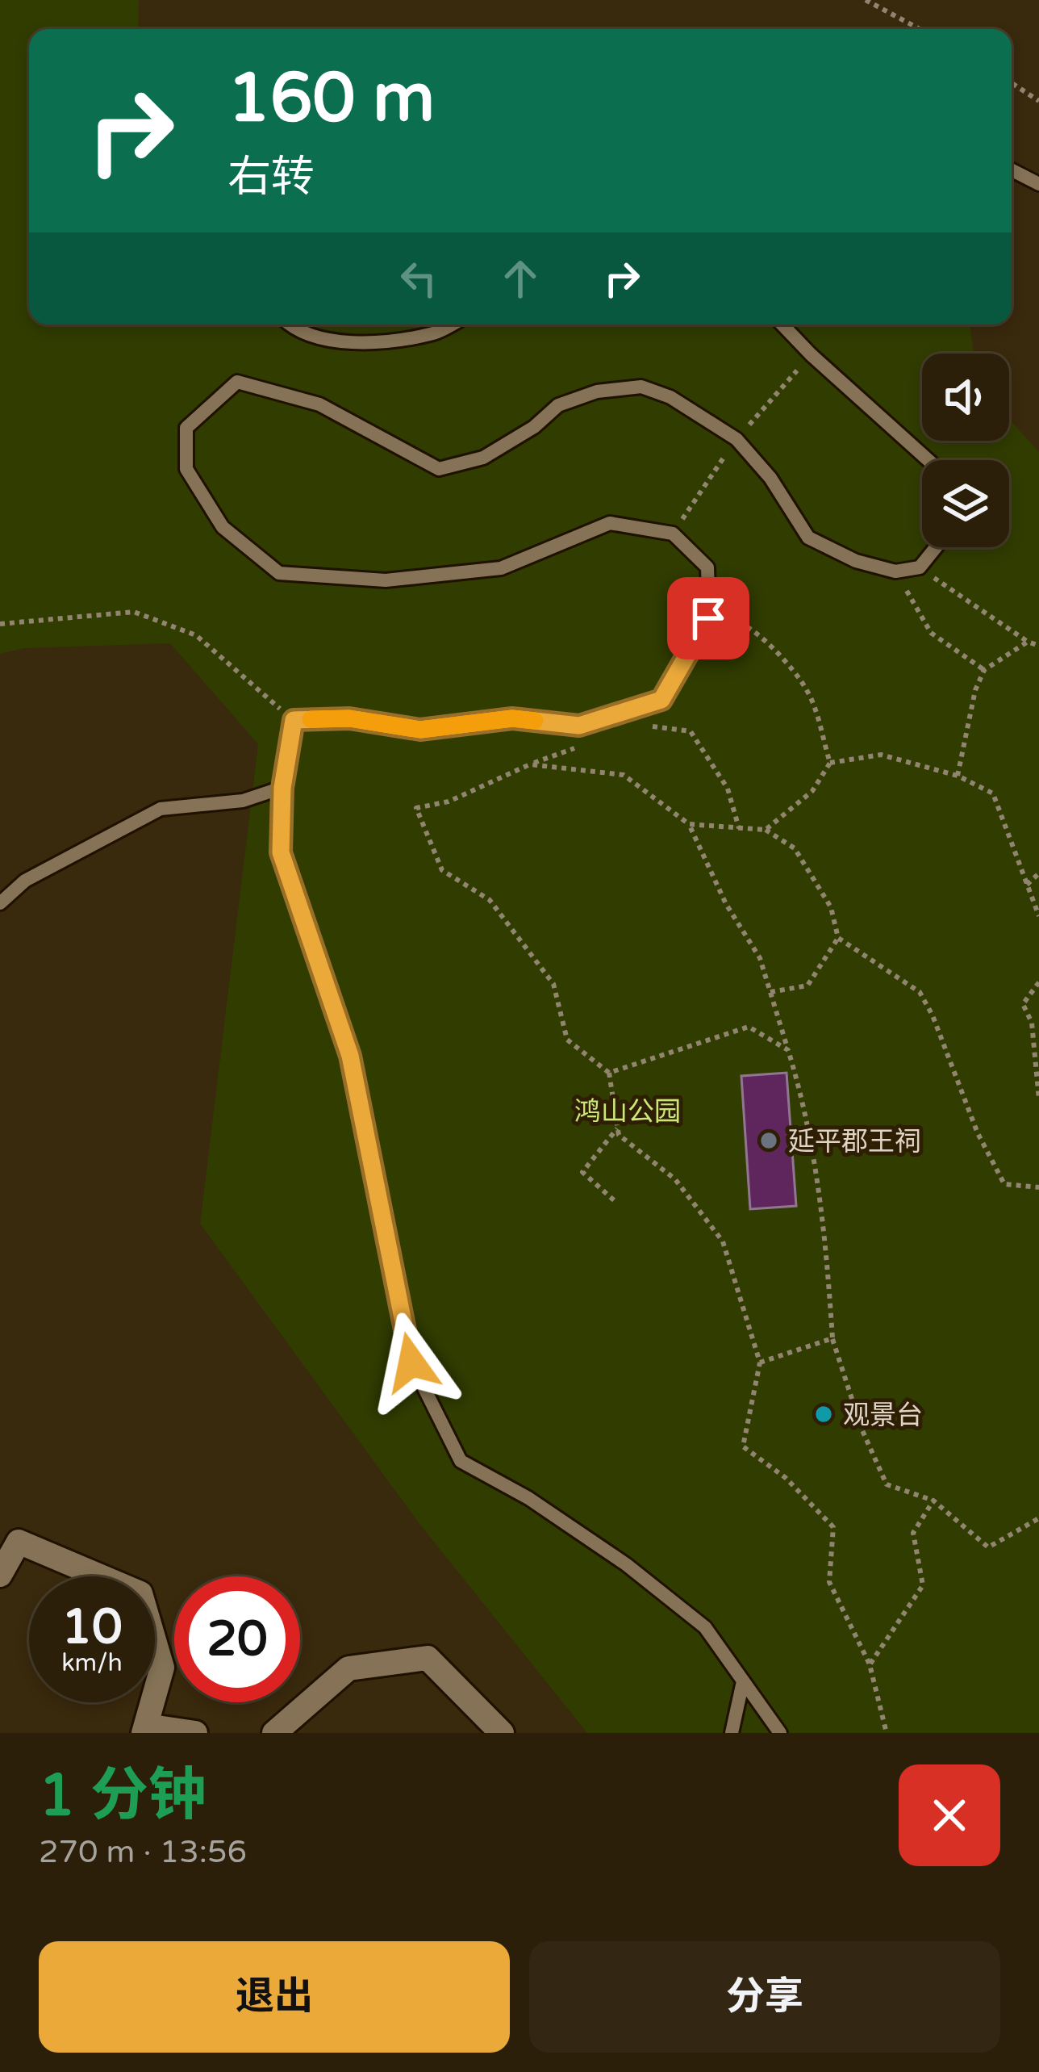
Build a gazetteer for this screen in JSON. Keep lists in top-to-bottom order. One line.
{"parks":["鸿山公园"],"places":["延平郡王祠","观景台"],"page":{"turn":["160 m","右转"],"speed":"10 km/h","limit":"20","heading":["1 分钟","270 m · 13:56"],"buttons":["退出","分享"]}}
